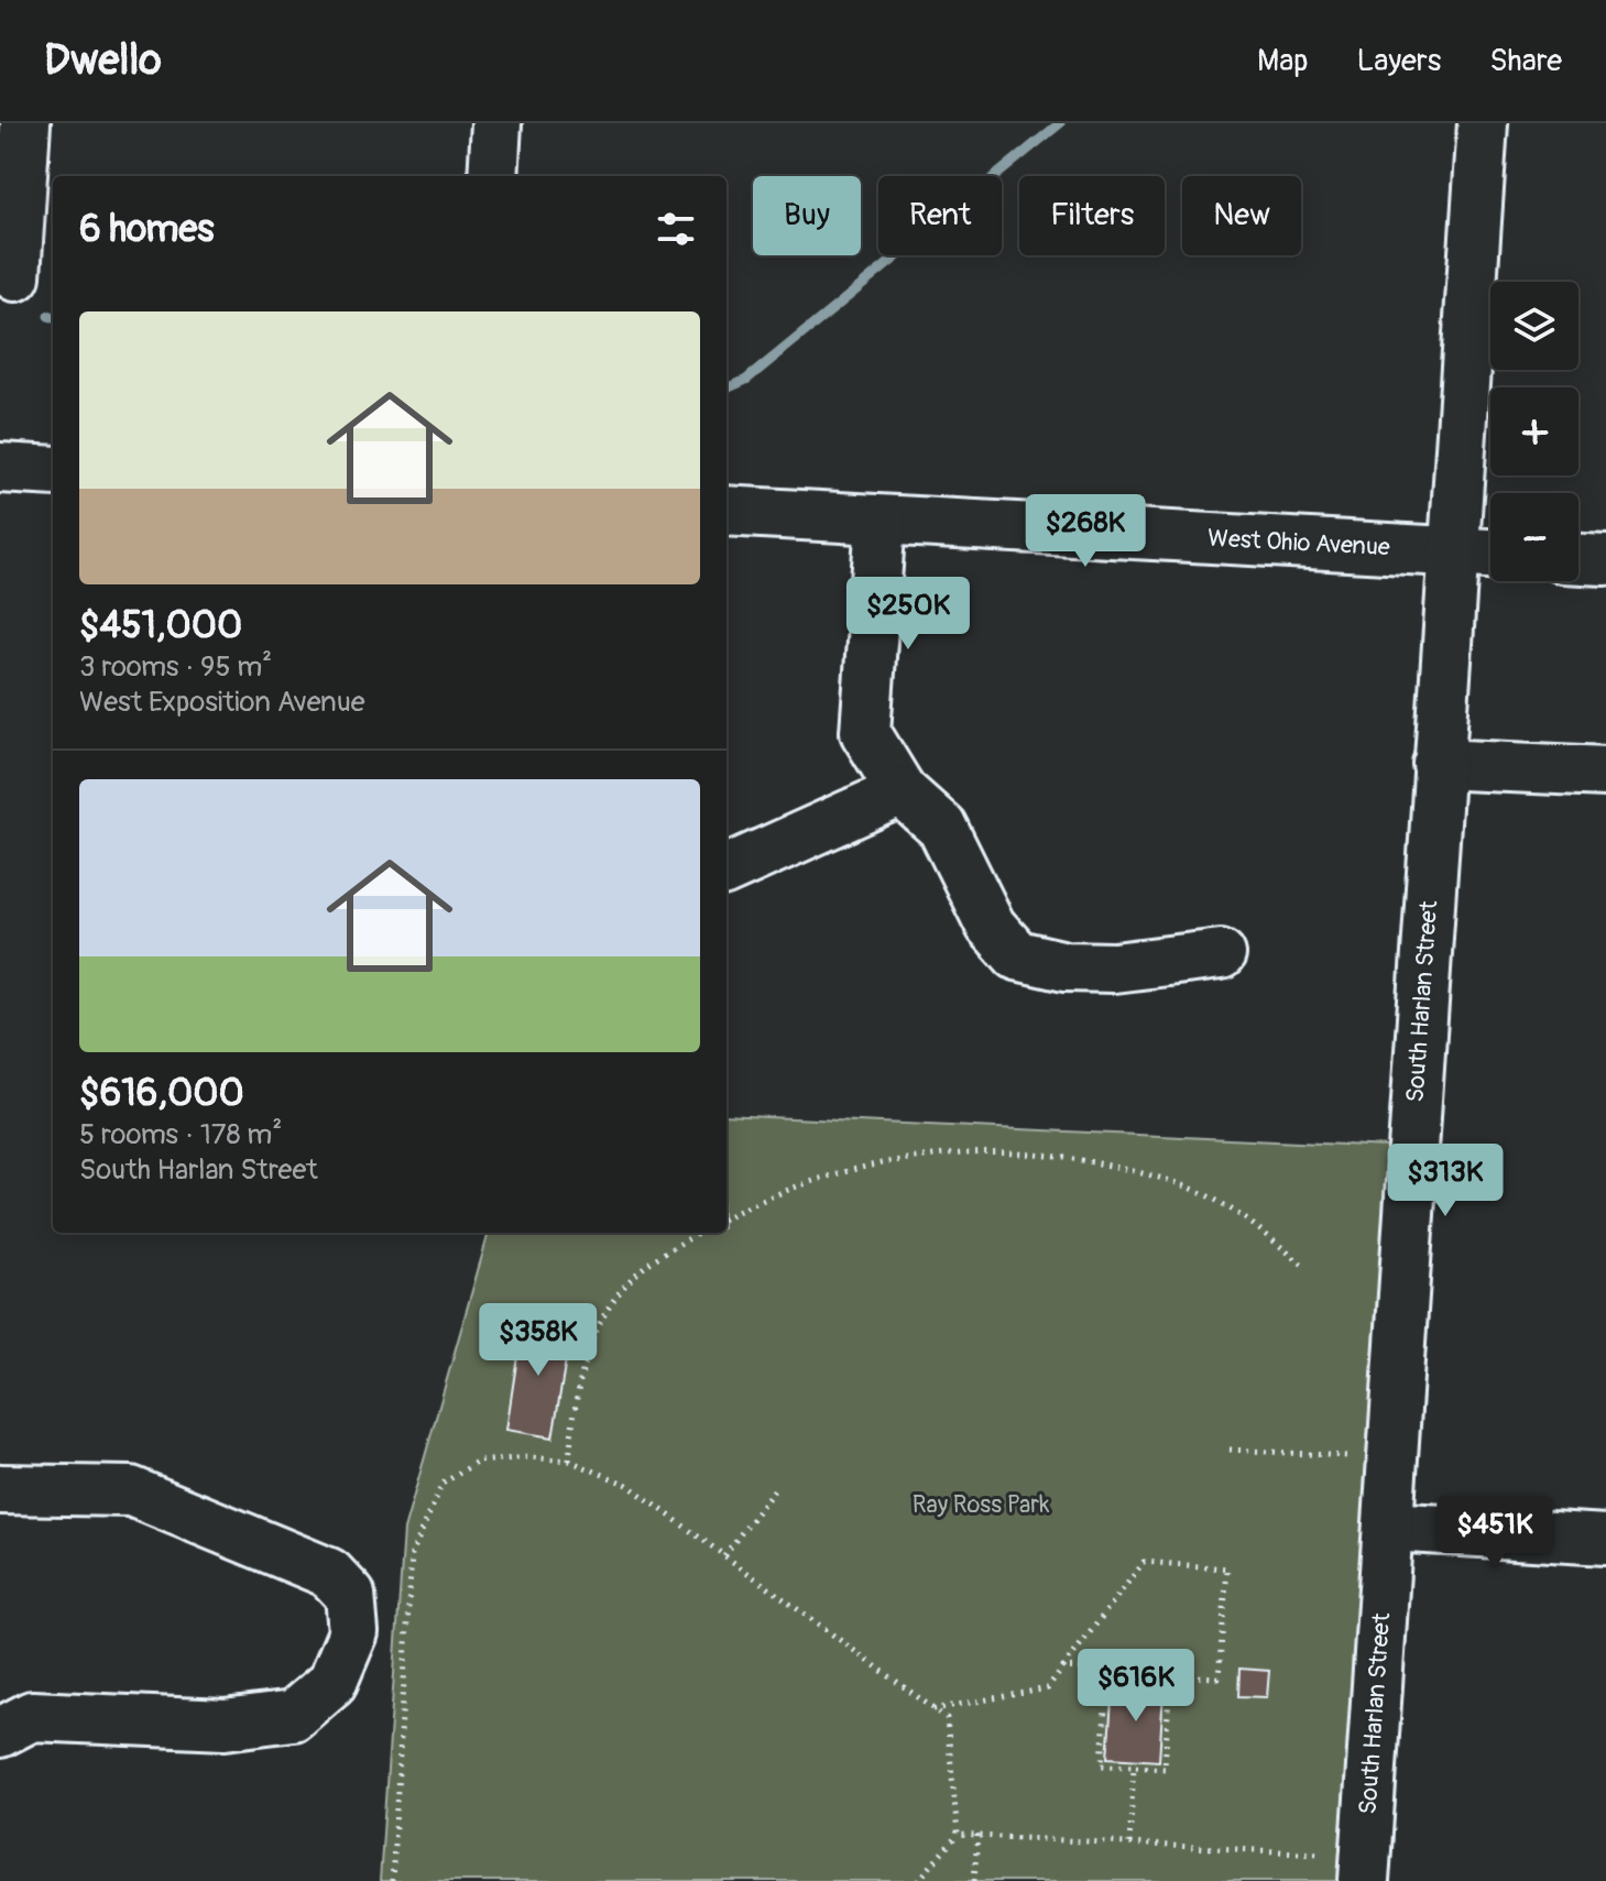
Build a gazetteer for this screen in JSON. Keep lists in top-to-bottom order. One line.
{"streets":{"street":["West Ohio Avenue","South Harlan Street"]},"crossings":[["West Ohio Avenue","South Harlan Street"]],"parks":["Ray Ross Park"],"page":{"header":"Dwello","nav":["Map","Layers","Share"],"chip":["Buy","Rent","Filters","New"],"heading":"6 homes","map_buttons":["+","−"],"list":[{"name":"$451,000","note":"3 rooms · 95 m² · West Exposition Avenue"},{"name":"$616,000","note":"5 rooms · 178 m² · South Harlan Street"}],"price":["$268K","$250K","$313K","$358K","$451K","$616K"]}}
